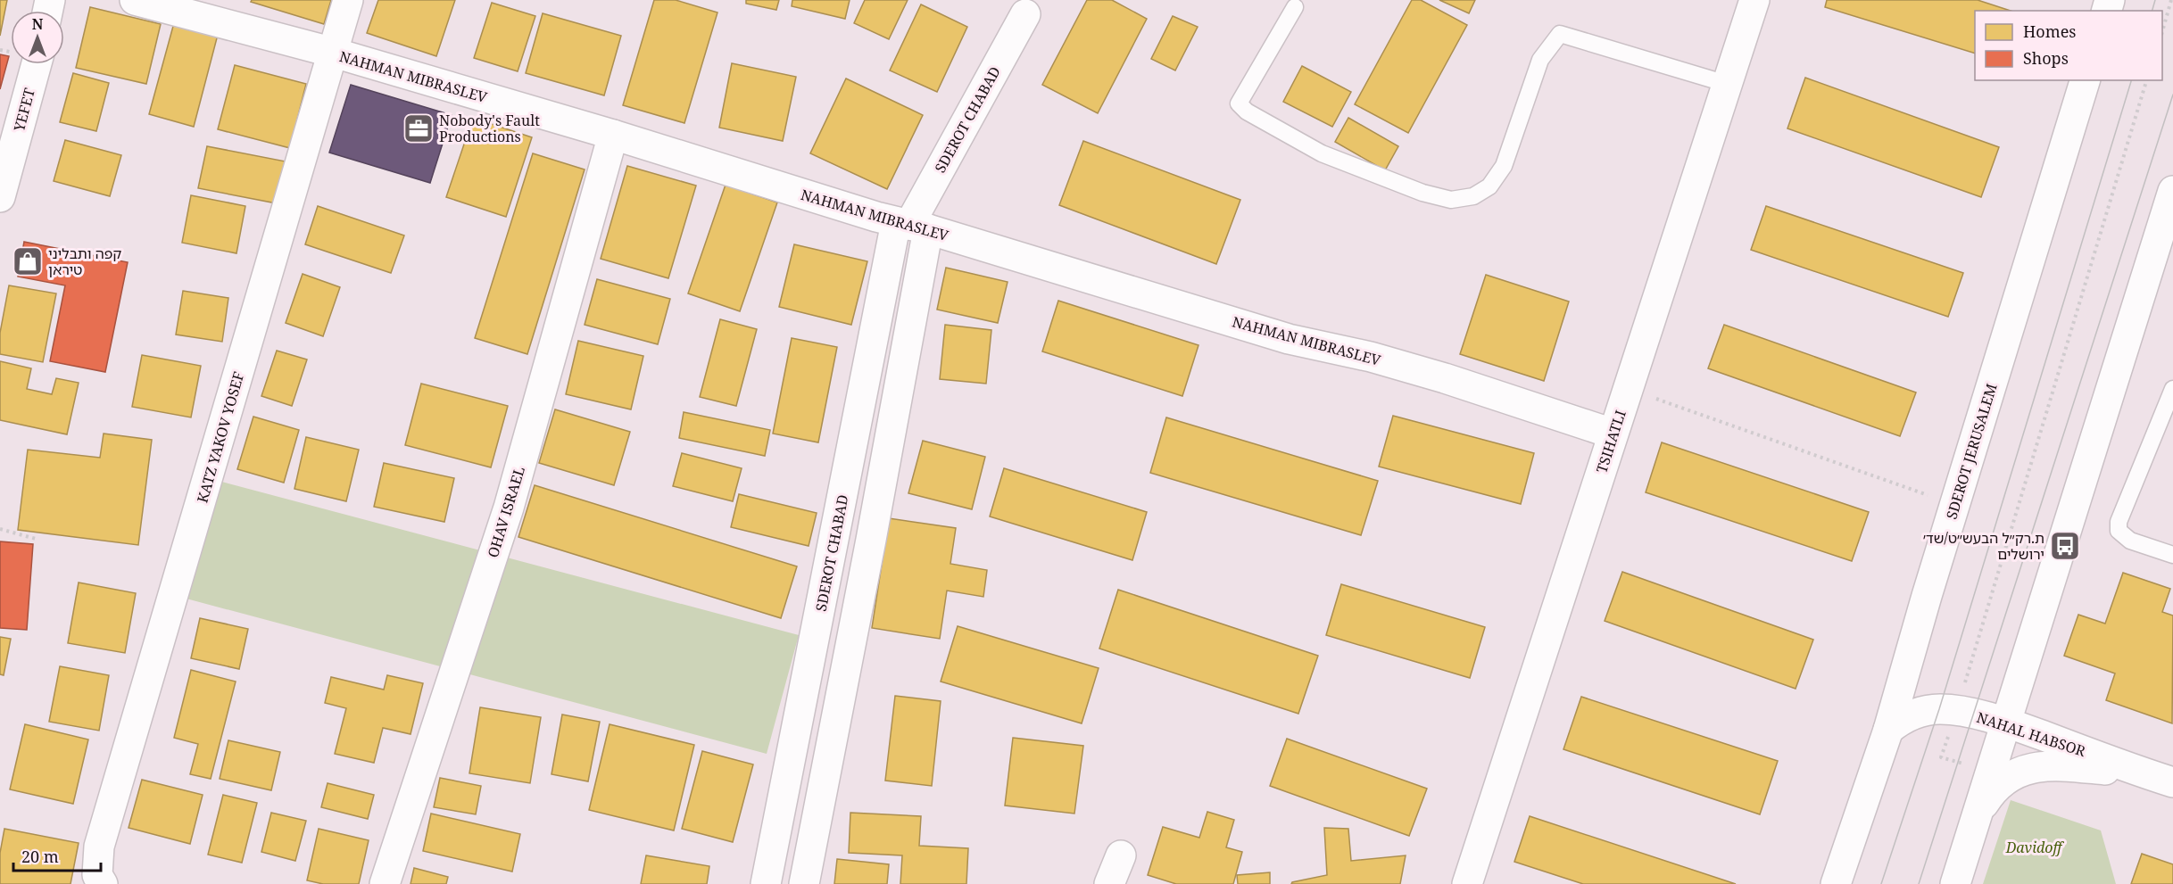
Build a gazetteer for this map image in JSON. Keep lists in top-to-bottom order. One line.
{"streets":{"street":["NAHMAN MIBRASLEV","YEFET","SDEROT CHABAD","KATZ YAKOV YOSEF","TSIHATLI","SDEROT JERUSALEM","OHAV ISRAEL","NAHAL HABSOR"]},"crossings":[["NAHMAN MIBRASLEV","SDEROT CHABAD"],["NAHMAN MIBRASLEV","KATZ YAKOV YOSEF"],["NAHMAN MIBRASLEV","TSIHATLI"],["NAHMAN MIBRASLEV","OHAV ISRAEL"],["SDEROT JERUSALEM","NAHAL HABSOR"]],"parks":["Davidoff"],"places":{"office":["Nobody's Fault Productions"],"shop":["קפה ותבליני טיראן"],"bus stop":["ת.רק״ל הבעש״ט/שד׳ ירושלים"]},"legend":["Homes","Shops"],"scale_bar":"20 m","north":"top"}
